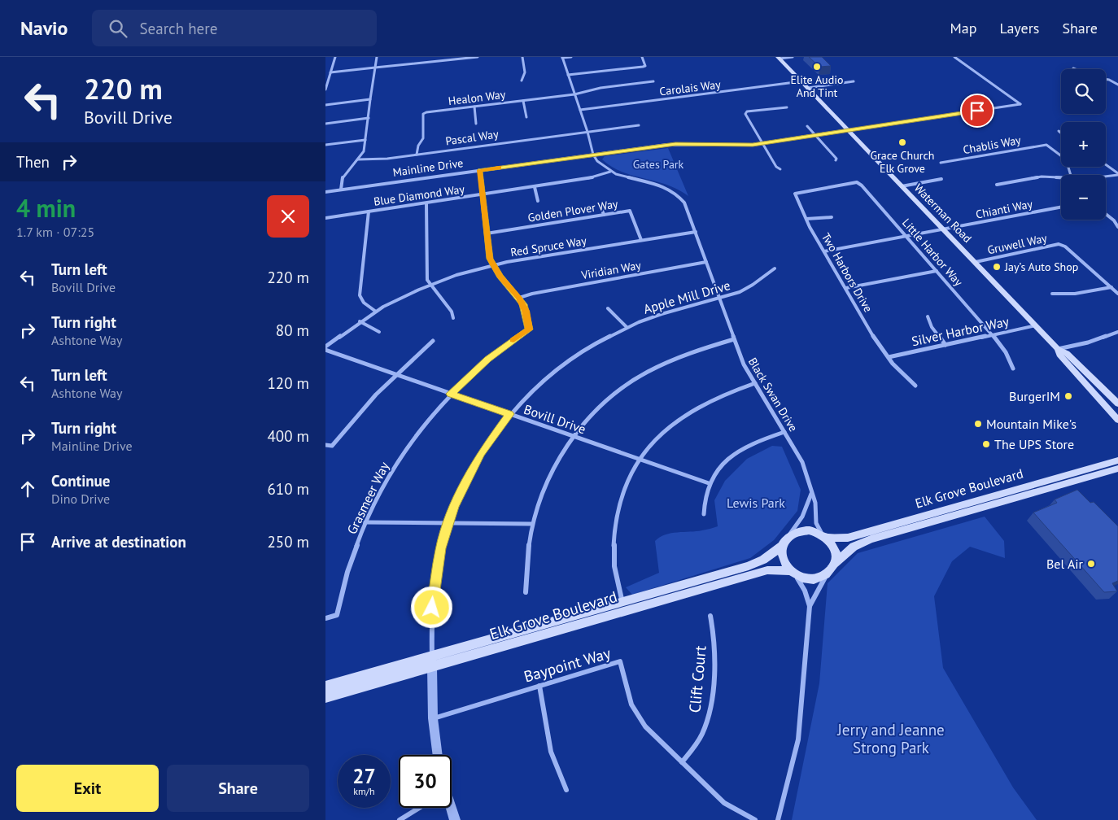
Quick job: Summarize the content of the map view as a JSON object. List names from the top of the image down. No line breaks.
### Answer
{"streets":{"main road":["Waterman Road","Elk Grove Boulevard"],"street":["Carolais Way","Healon Way","Pascal Way","Chablis Way","Mainline Drive","Blue Diamond Way","Chianti Way","Golden Plover Way","Gruwell Way","Red Spruce Way","Little Harbor Way","Viridian Way","Two Harbors Drive","Apple Mill Drive","Silver Harbor Way","Black Swan Drive","Bovill Drive","Grasmeer Way","Baypoint Way","Clift Court"]},"crossings":[["Carolais Way","Waterman Road"],["Healon Way","Pascal Way"],["Mainline Drive","Waterman Road"],["Mainline Drive","Black Swan Drive"],["Blue Diamond Way","Black Swan Drive"],["Chianti Way","Waterman Road"],["Chianti Way","Little Harbor Way"],["Chianti Way","Two Harbors Drive"],["Golden Plover Way","Red Spruce Way"],["Waterman Road","Gruwell Way"],["Waterman Road","Silver Harbor Way"],["Red Spruce Way","Black Swan Drive"],["Little Harbor Way","Two Harbors Drive"],["Little Harbor Way","Silver Harbor Way"],["Viridian Way","Black Swan Drive"],["Viridian Way","Grasmeer Way"],["Two Harbors Drive","Silver Harbor Way"],["Apple Mill Drive","Black Swan Drive"],["Apple Mill Drive","Bovill Drive"],["Apple Mill Drive","Elk Grove Boulevard"],["Black Swan Drive","Elk Grove Boulevard"],["Bovill Drive","Grasmeer Way"],["Baypoint Way","Clift Court"]],"parks":["Gates Park","Lewis Park","Jerry and Jeanne Strong Park"],"places":["Elite Audio And Tint","Grace Church Elk Grove","Jay’s Auto Shop","BurgerIM","Mountain Mike's","The UPS Store","Bel Air"],"page":{"header":"Navio","search":"Search here","nav":["Map","Layers","Share"],"turn":["220 m","Bovill Drive"],"map_buttons":["+","−"],"then":"Then","heading":["4 min","1.7 km · 07:25"],"list":[{"name":"Turn left","note":"Bovill Drive","value":"220 m"},{"name":"Turn right","note":"Ashtone Way","value":"80 m"},{"name":"Turn left","note":"Ashtone Way","value":"120 m"},{"name":"Turn right","note":"Mainline Drive","value":"400 m"},{"name":"Continue","note":"Dino Drive","value":"610 m"},{"name":"Arrive at destination","value":"250 m"}],"speed":"27 km/h","limit":"30","buttons":["Exit","Share"]}}
